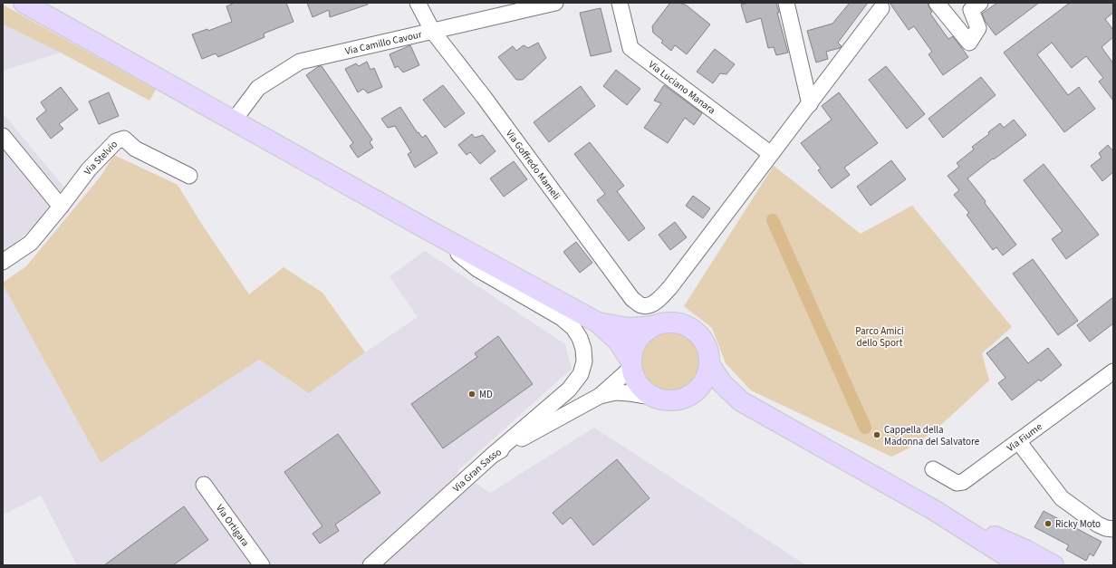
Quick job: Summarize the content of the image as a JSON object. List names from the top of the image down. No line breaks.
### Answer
{"streets":{"street":["Via Camillo Cavour","Via Luciano Manara","Via Stelvio","Via Goffredo Mameli","Via Fiume","Via Gran Sasso","Via Ortigara"]},"crossings":[["Via Camillo Cavour","Via Goffredo Mameli"],["Via Luciano Manara","Via Goffredo Mameli"]],"parks":["Parco Amici dello Sport"],"places":["MD","Cappella della Madonna del Salvatore","Ricky Moto"]}
